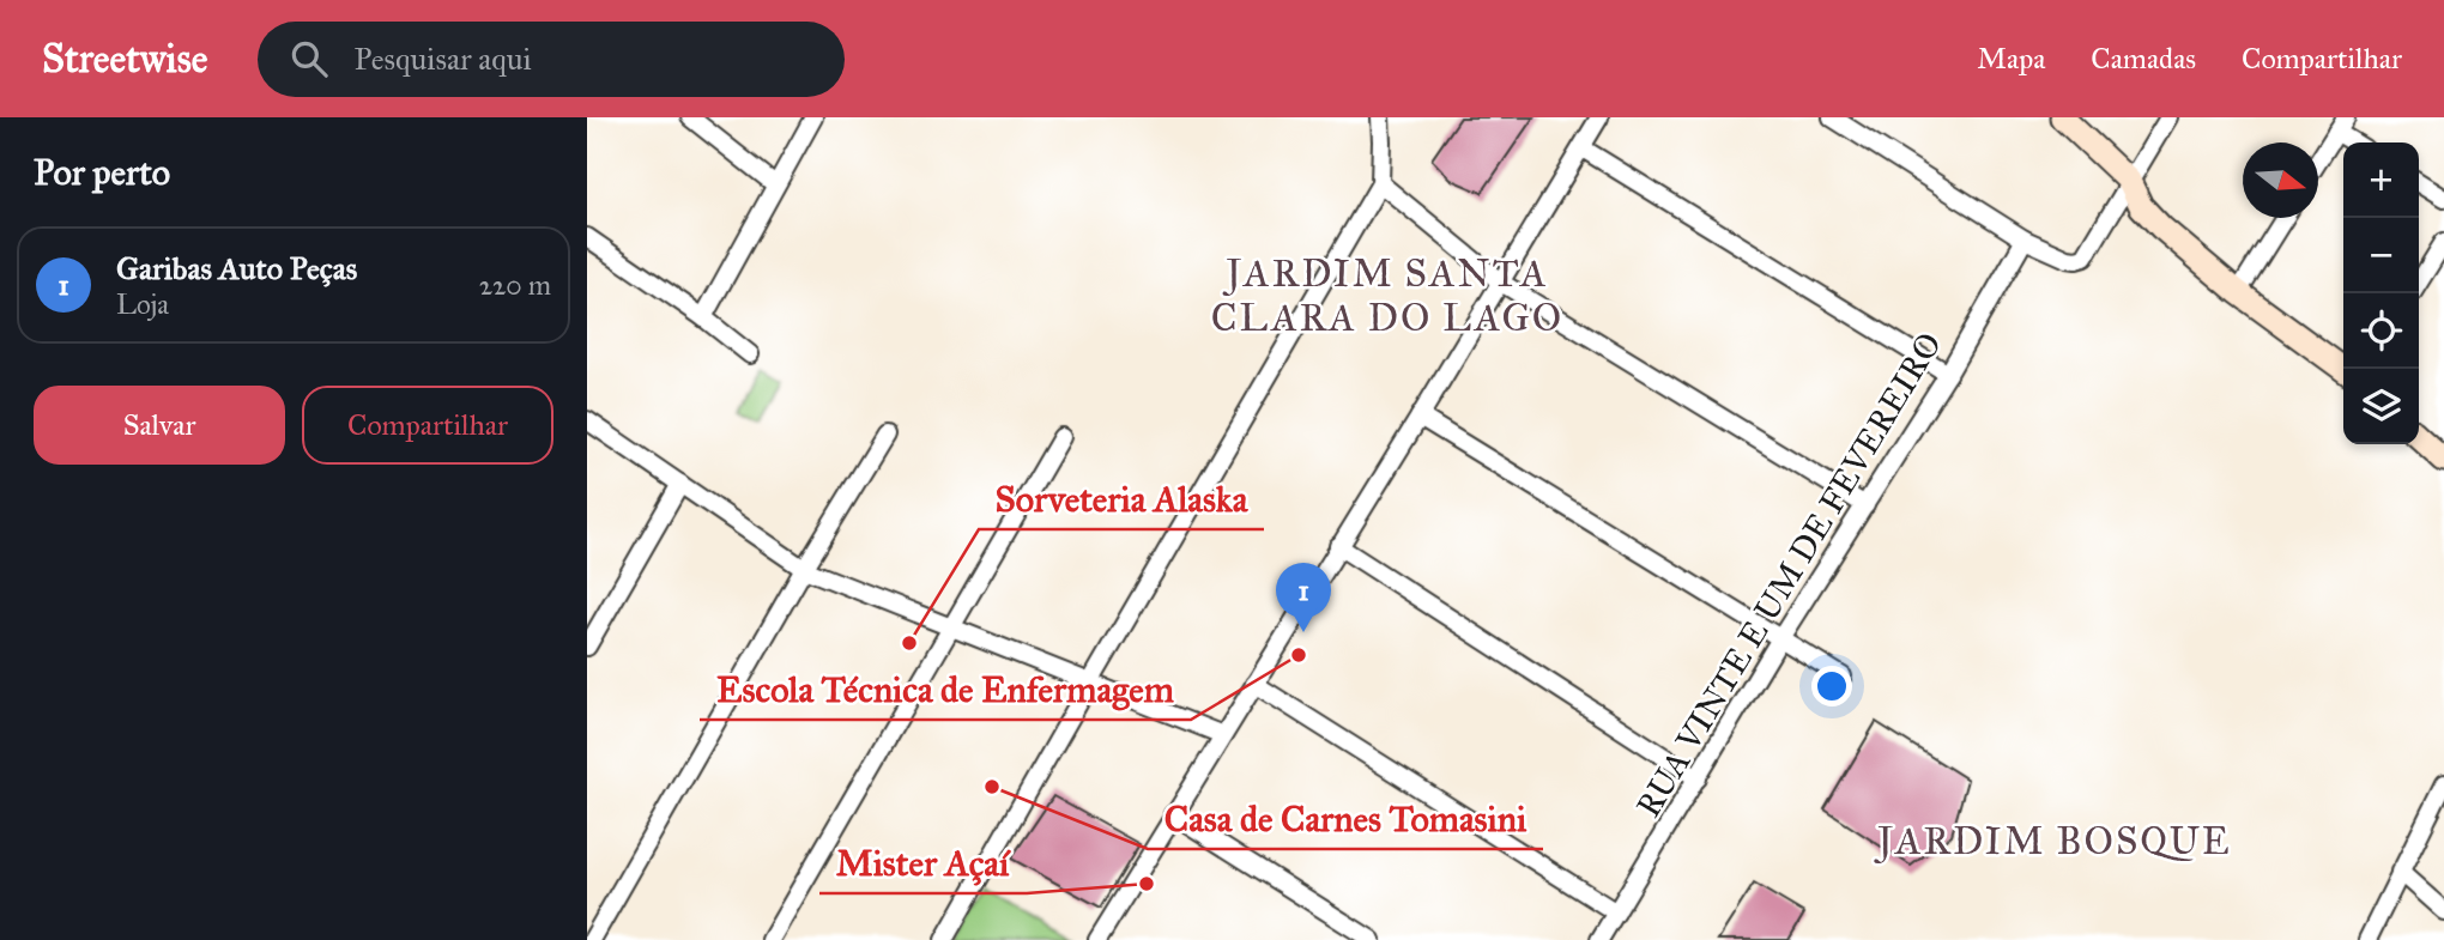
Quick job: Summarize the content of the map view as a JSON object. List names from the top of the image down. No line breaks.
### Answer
{"streets":{"street":["RUA VINTE E UM DE FEVEREIRO"]},"districts":["JARDIM SANTA CLARA DO LAGO","JARDIM BOSQUE"],"places":["Sorveteria Alaska","Escola Técnica de Enfermagem","Casa de Carnes Tomasini","Mister Açaí"],"north":"right","page":{"header":"Streetwise","search":"Pesquisar aqui","nav":["Mapa","Camadas","Compartilhar"],"heading":"Por perto","map_buttons":["+","−"],"list":[{"mark":"1","name":"Garibas Auto Peças","note":"Loja","value":"220 m"}],"buttons":["Salvar","Compartilhar"],"pins":"1"}}
